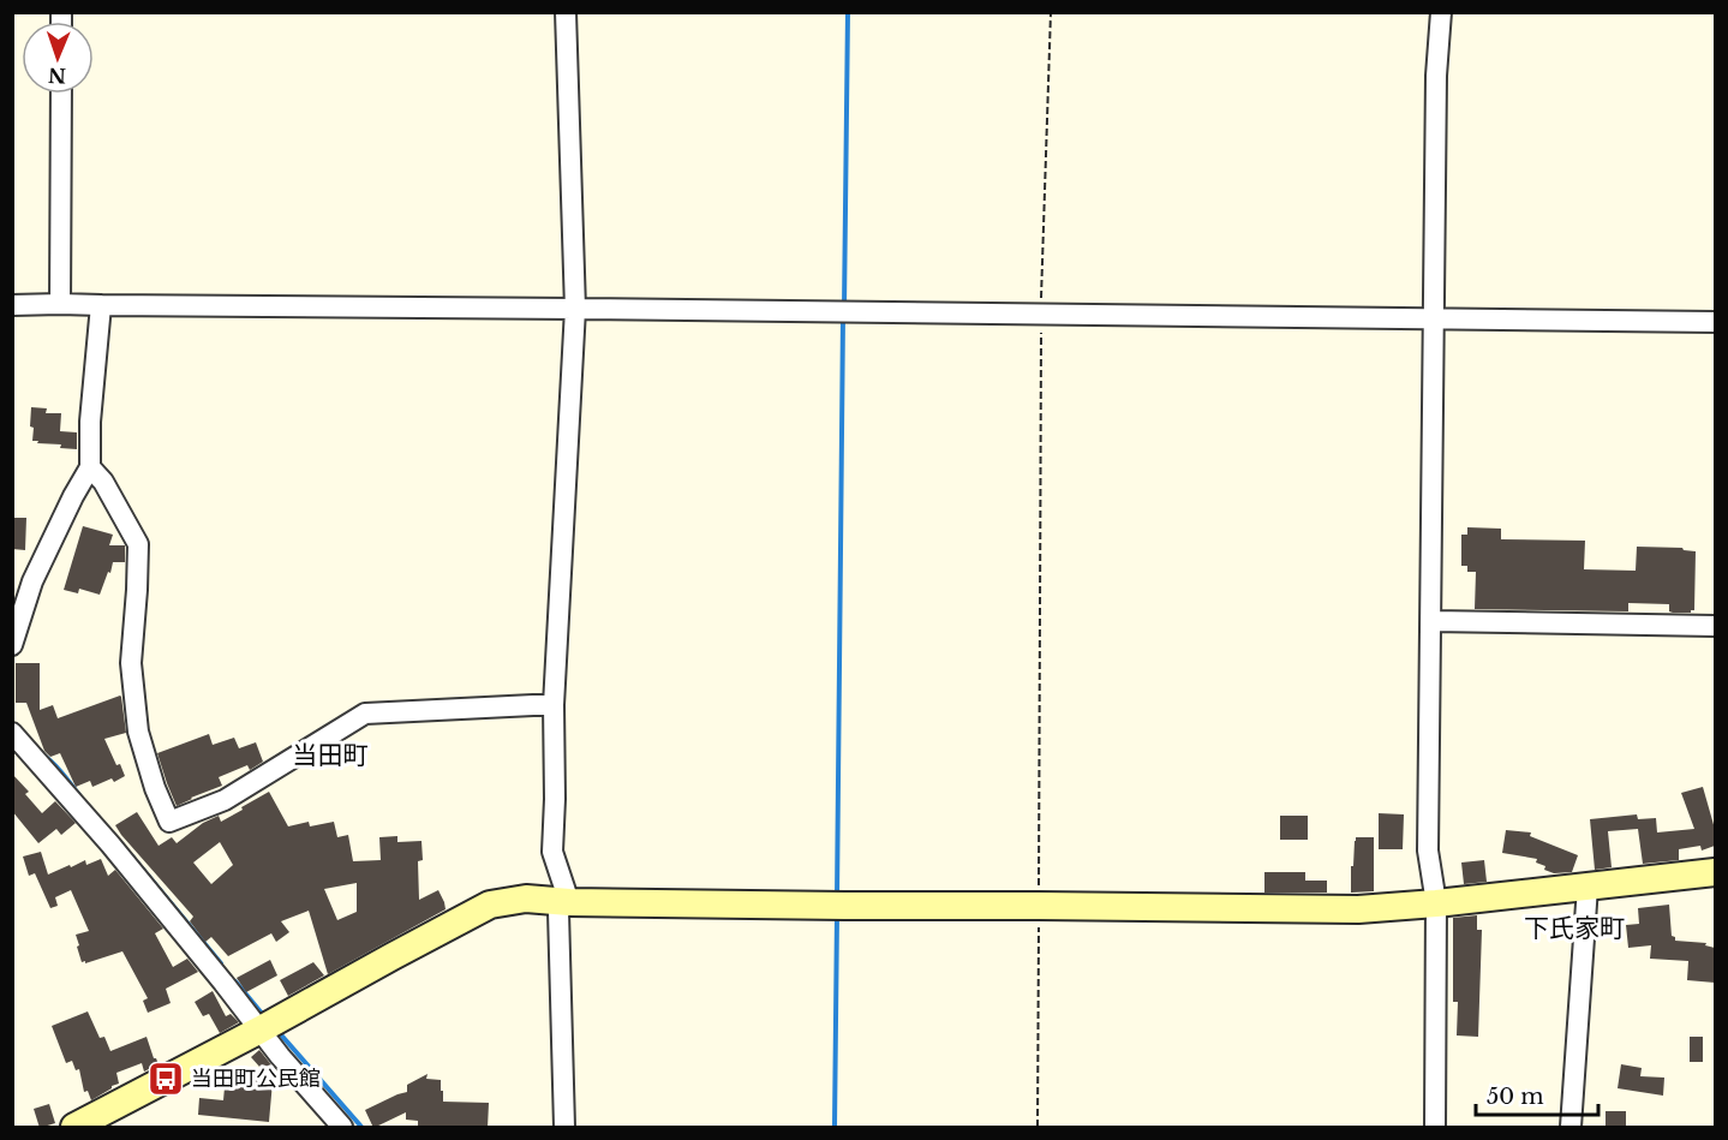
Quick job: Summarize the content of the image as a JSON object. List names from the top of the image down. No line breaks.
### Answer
{"districts":["当田町","下氏家町"],"places":{"bus stop":["当田町公民館"]},"scale_bar":"50 m","north":"bottom"}
